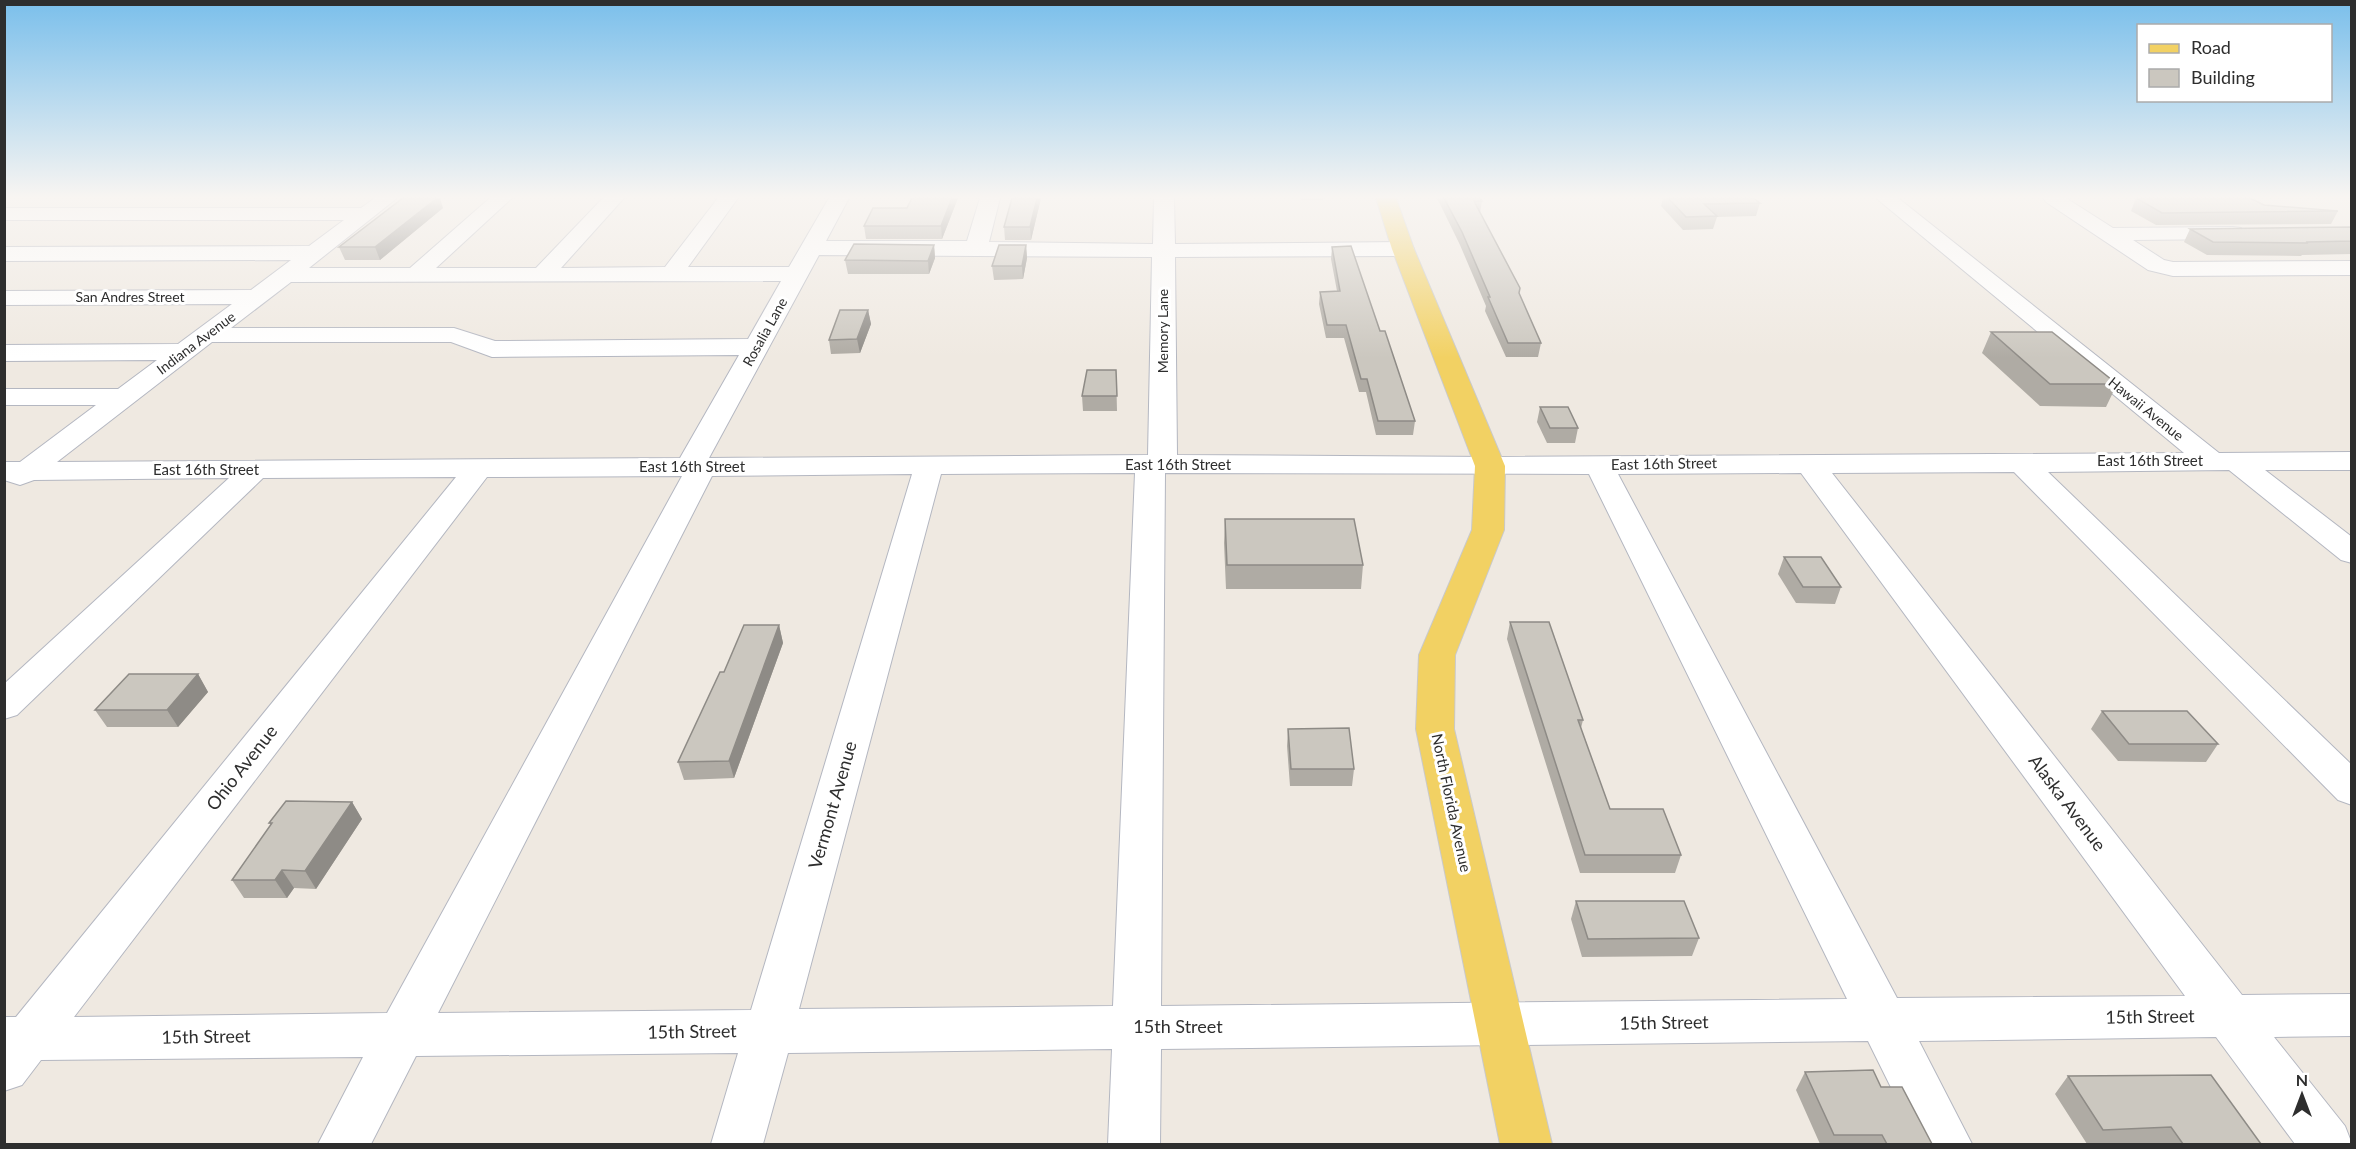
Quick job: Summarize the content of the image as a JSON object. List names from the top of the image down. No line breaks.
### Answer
{"streets":{"main road":["North Florida Avenue"],"street":["San Andres Street","Memory Lane","Rosalia Lane","Indiana Avenue","Hawaii Avenue","East 16th Street","Ohio Avenue","Alaska Avenue","Vermont Avenue","15th Street"]},"crossings":[["San Andres Street","Indiana Avenue"],["Memory Lane","East 16th Street"],["Memory Lane","15th Street"],["Rosalia Lane","East 16th Street"],["Rosalia Lane","15th Street"],["Indiana Avenue","East 16th Street"],["Hawaii Avenue","East 16th Street"],["East 16th Street","Ohio Avenue"],["East 16th Street","North Florida Avenue"],["East 16th Street","Alaska Avenue"],["East 16th Street","Vermont Avenue"],["Ohio Avenue","15th Street"],["North Florida Avenue","15th Street"],["Alaska Avenue","15th Street"],["Vermont Avenue","15th Street"]],"legend":["Road","Building"],"north":"top"}
